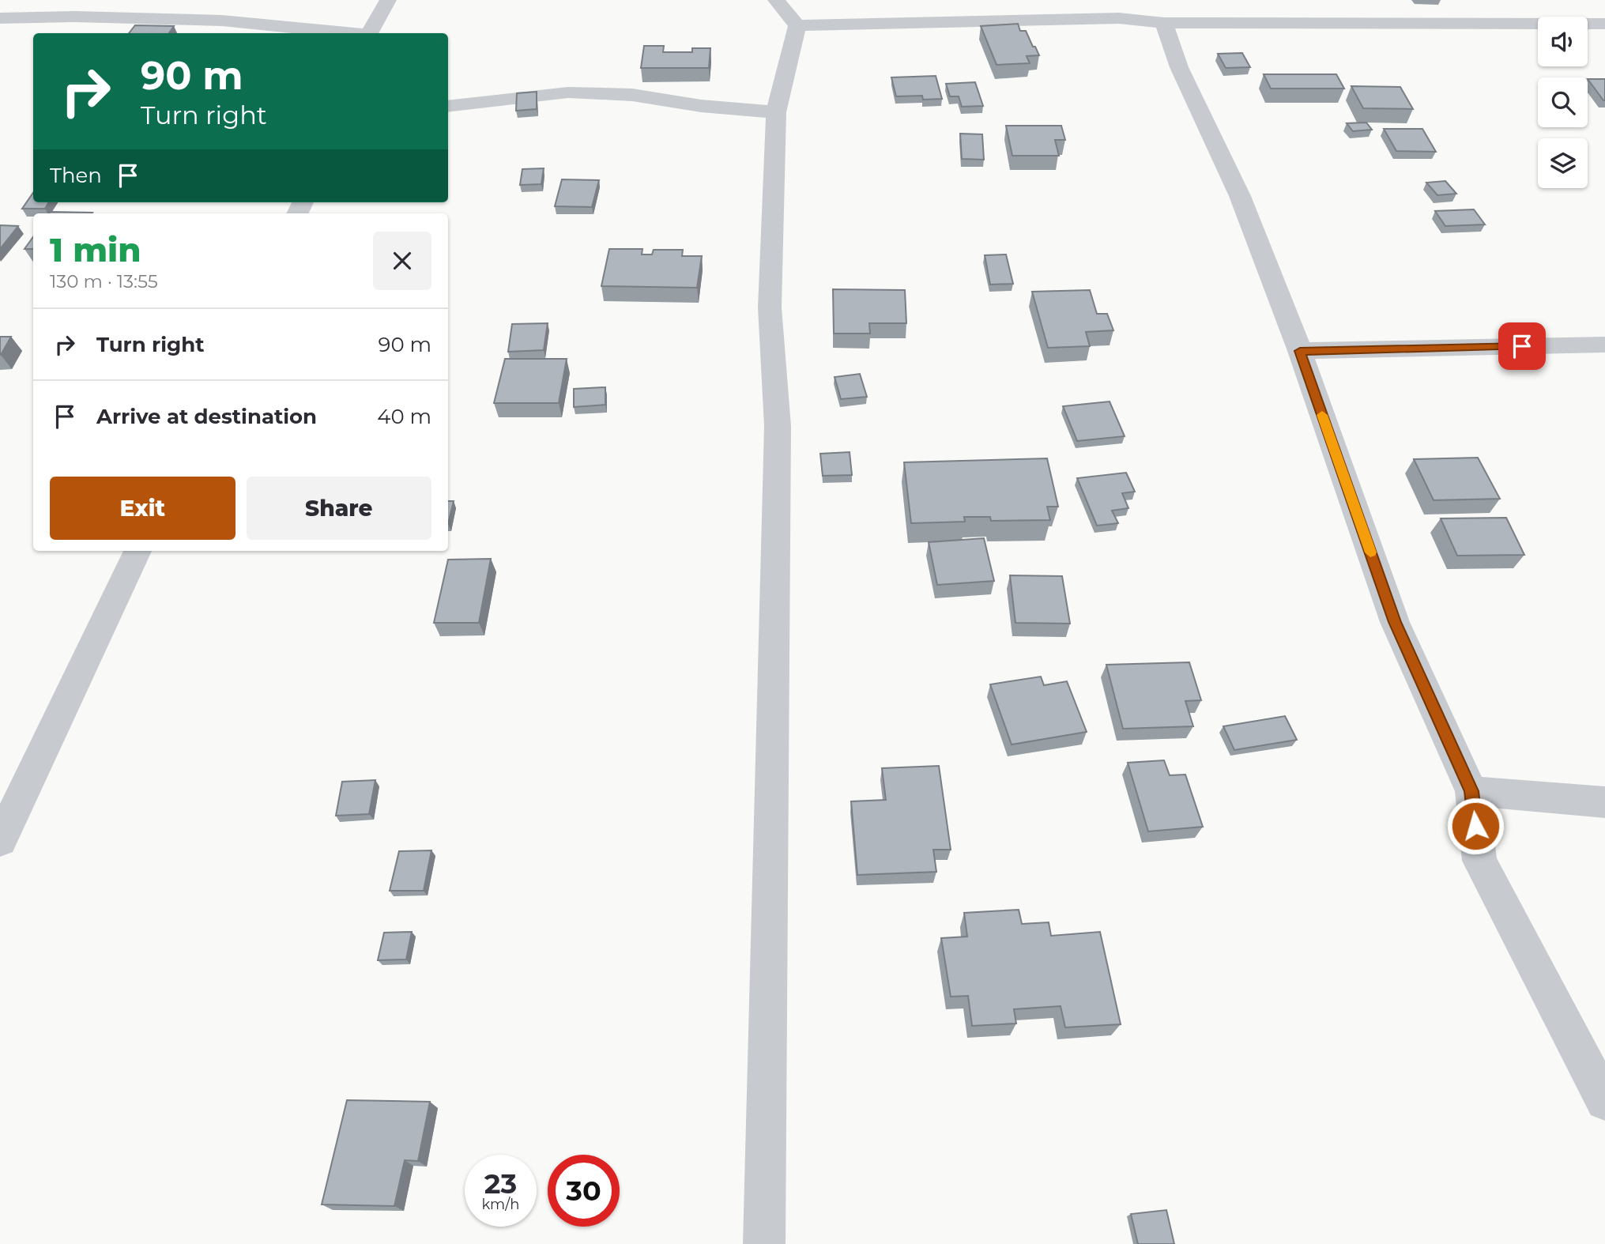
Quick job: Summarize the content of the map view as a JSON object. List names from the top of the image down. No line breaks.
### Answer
{"page":{"turn":["90 m","Turn right"],"then":"Then","heading":["1 min","130 m · 13:55"],"list":[{"name":"Turn right","value":"90 m"},{"name":"Arrive at destination","value":"40 m"}],"buttons":["Exit","Share"],"speed":"23 km/h","limit":"30"}}
